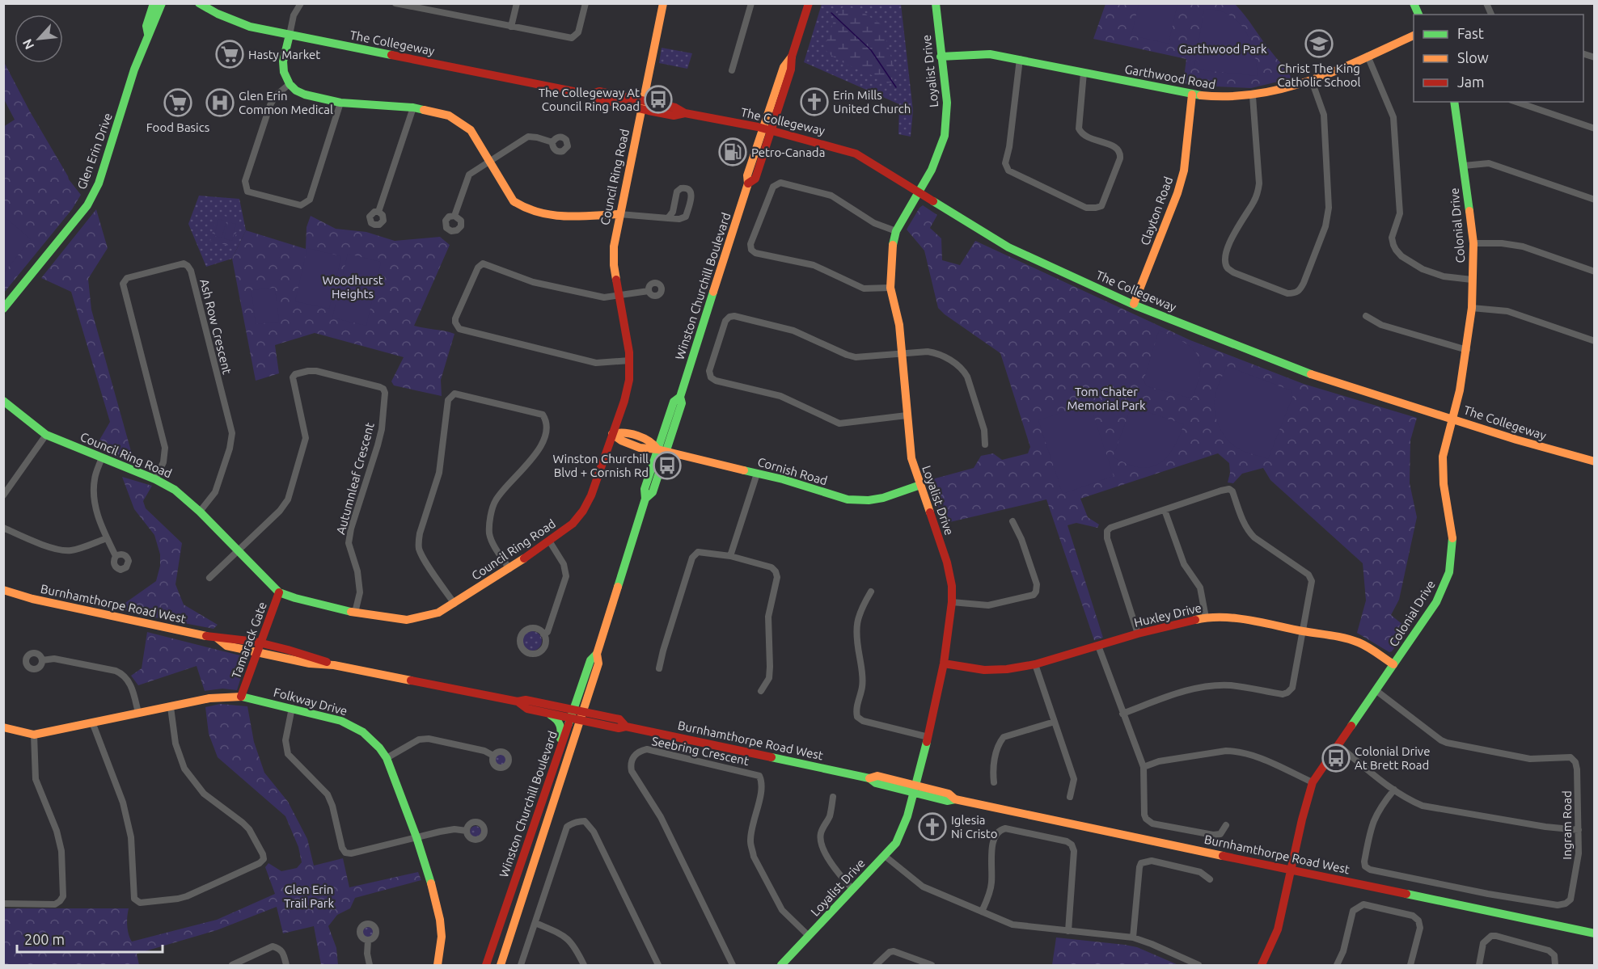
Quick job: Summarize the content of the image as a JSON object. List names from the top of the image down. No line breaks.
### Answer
{"streets":{"street":["The Collegeway","Loyalist Drive","Garthwood Road","Glen Erin Drive","Council Ring Road","Clayton Road","Colonial Drive","Winston Churchill Boulevard","Ash Row Crescent","Cornish Road","Autumnleaf Crescent","Burnhamthorpe Road West","Huxley Drive","Tamarack Gate","Folkway Drive","Seebring Crescent","Ingram Road"]},"crossings":[["The Collegeway","Loyalist Drive"],["The Collegeway","Council Ring Road"],["The Collegeway","Clayton Road"],["The Collegeway","Colonial Drive"],["The Collegeway","Winston Churchill Boulevard"],["Loyalist Drive","Garthwood Road"],["Loyalist Drive","Cornish Road"],["Loyalist Drive","Burnhamthorpe Road West"],["Loyalist Drive","Huxley Drive"],["Loyalist Drive","Seebring Crescent"],["Garthwood Road","Clayton Road"],["Council Ring Road","Ash Row Crescent"],["Council Ring Road","Cornish Road"],["Council Ring Road","Autumnleaf Crescent"],["Council Ring Road","Tamarack Gate"],["Colonial Drive","Burnhamthorpe Road West"],["Colonial Drive","Huxley Drive"],["Colonial Drive","Ingram Road"],["Winston Churchill Boulevard","Cornish Road"],["Winston Churchill Boulevard","Burnhamthorpe Road West"],["Burnhamthorpe Road West","Tamarack Gate"],["Tamarack Gate","Folkway Drive"]],"parks":["Garthwood Park","Woodhurst Heights","Tom Chater Memorial Park","Glen Erin Trail Park"],"places":{"school or university":["Christ The King Catholic School"],"supermarket":["Hasty Market","Food Basics"],"bus stop":["The Collegeway At Council Ring Road","Winston Churchill Blvd + Cornish Rd","Colonial Drive At Brett Road"],"church":["Erin Mills United Church","Iglesia Ni Cristo"],"hospital":["Glen Erin Common Medical"],"fuel station":["Petro-Canada"]},"legend":["Fast","Slow","Jam"],"scale_bar":"200 m","north":"bottom left"}
